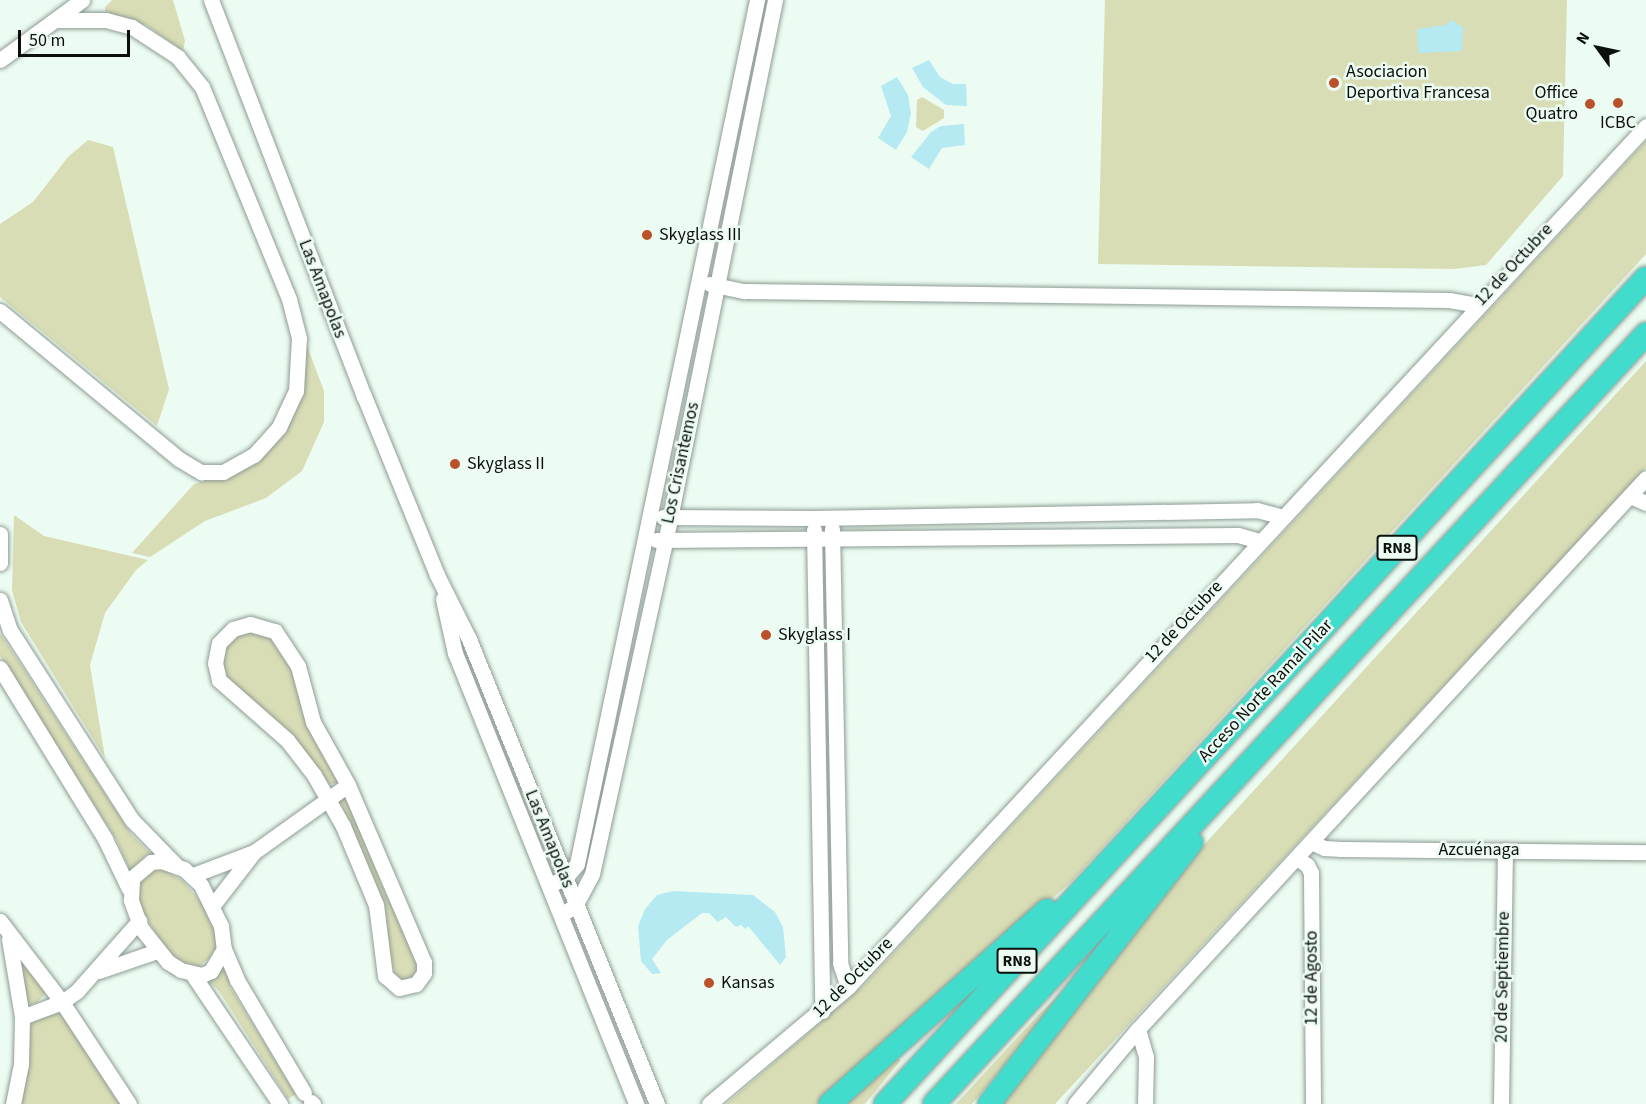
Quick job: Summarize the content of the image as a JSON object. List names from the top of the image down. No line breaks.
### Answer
{"streets":{"highway":["RN8","Acceso Norte Ramal Pilar"],"street":["12 de Octubre","Las Amapolas","Los Crisantemos","Azcuénaga","20 de Septiembre","12 de Agosto"]},"crossings":[["Las Amapolas","Los Crisantemos"],["Azcuénaga","20 de Septiembre"]],"places":["Asociacion Deportiva Francesa","ICBC","Office Quatro","Skyglass III","Skyglass II","Skyglass I","Kansas"],"scale_bar":"50 m","north":"top left"}
